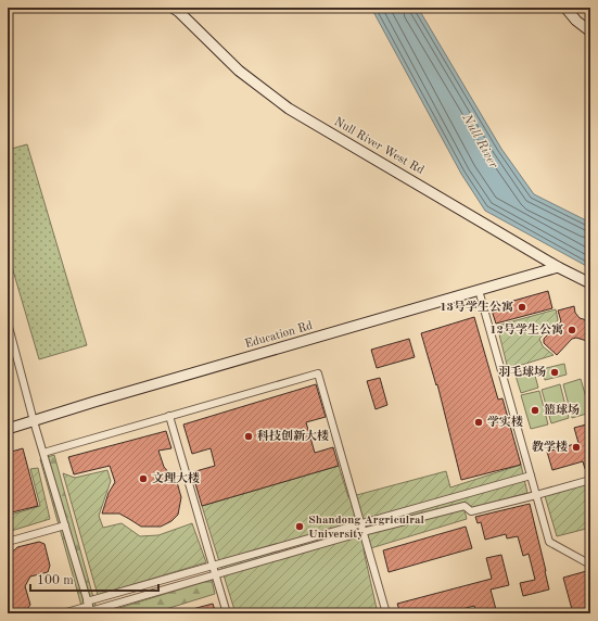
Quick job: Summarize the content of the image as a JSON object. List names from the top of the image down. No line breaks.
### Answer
{"streets":{"street":["Null River West Rd","Education Rd"]},"crossings":[["Null River West Rd","Education Rd"]],"water":["Null River"],"places":["13号学生公寓","12号学生公寓","羽毛球场","篮球场","学实楼","科技创新大楼","教学楼","文理大楼","Shandong Argriculral University"],"scale_bar":"100 m"}
